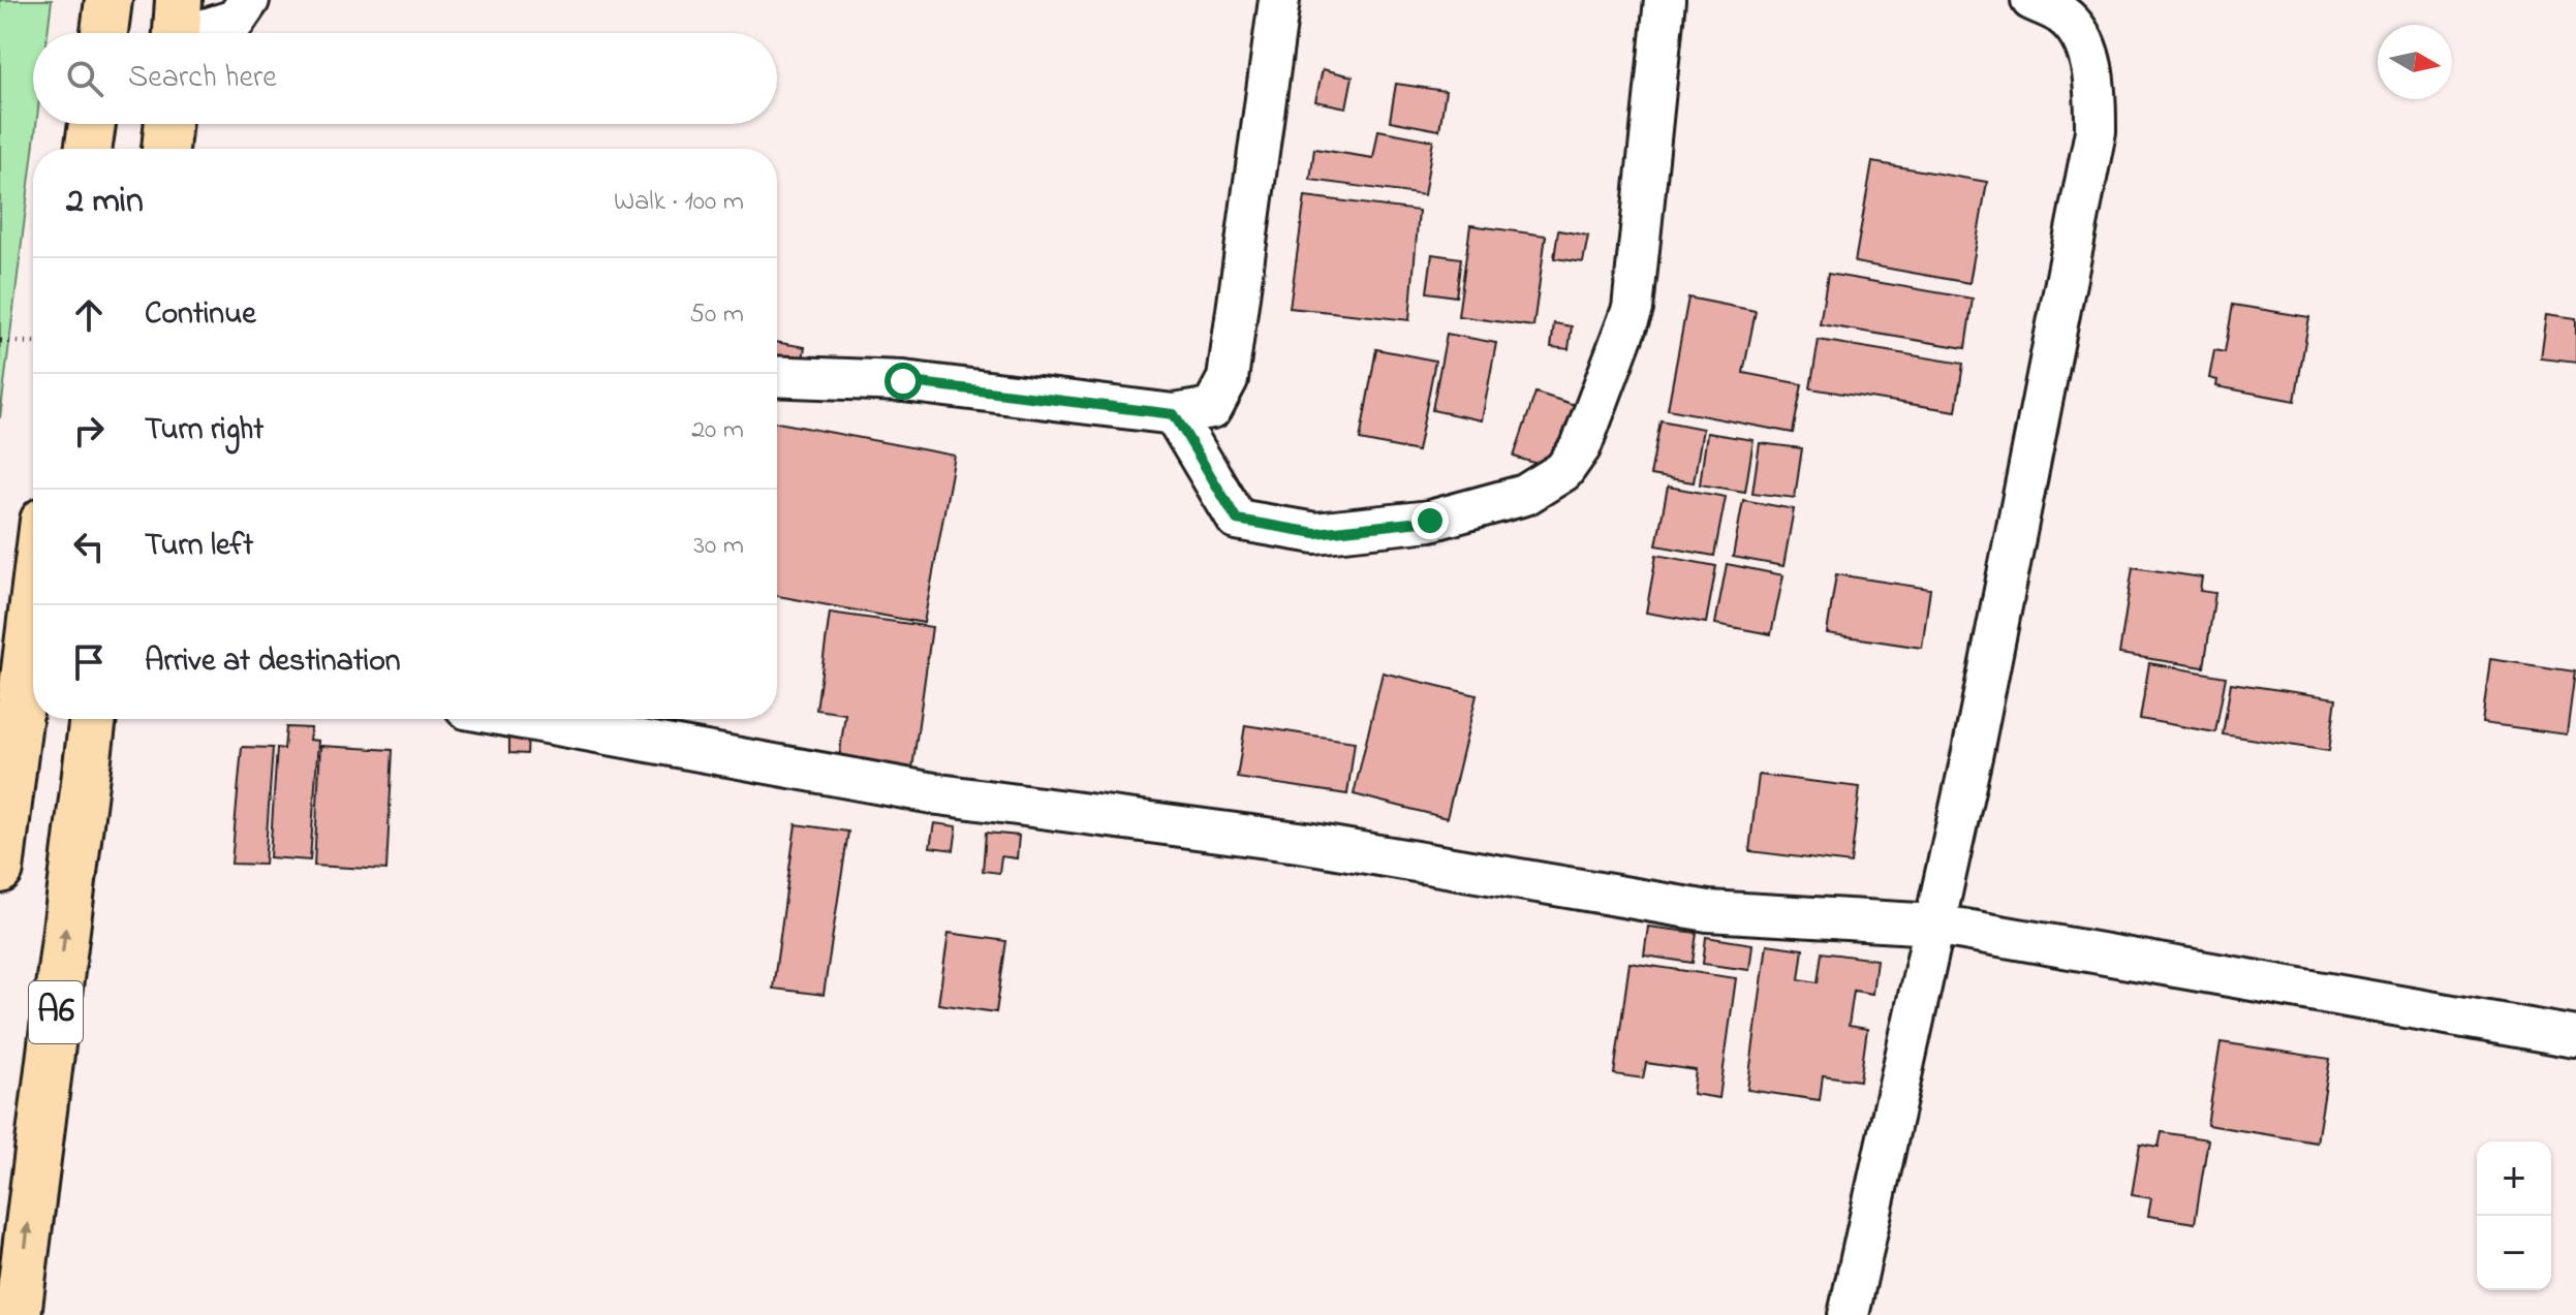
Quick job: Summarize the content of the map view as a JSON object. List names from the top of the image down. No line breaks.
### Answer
{"streets":{"highway":["A6"]},"north":"right","page":{"search":"Search here","heading":["2 min","Walk · 100 m"],"list":[["Continue","50 m"],["Turn right","20 m"],["Turn left","30 m"],"Arrive at destination"],"map_buttons":["+","−"]}}
